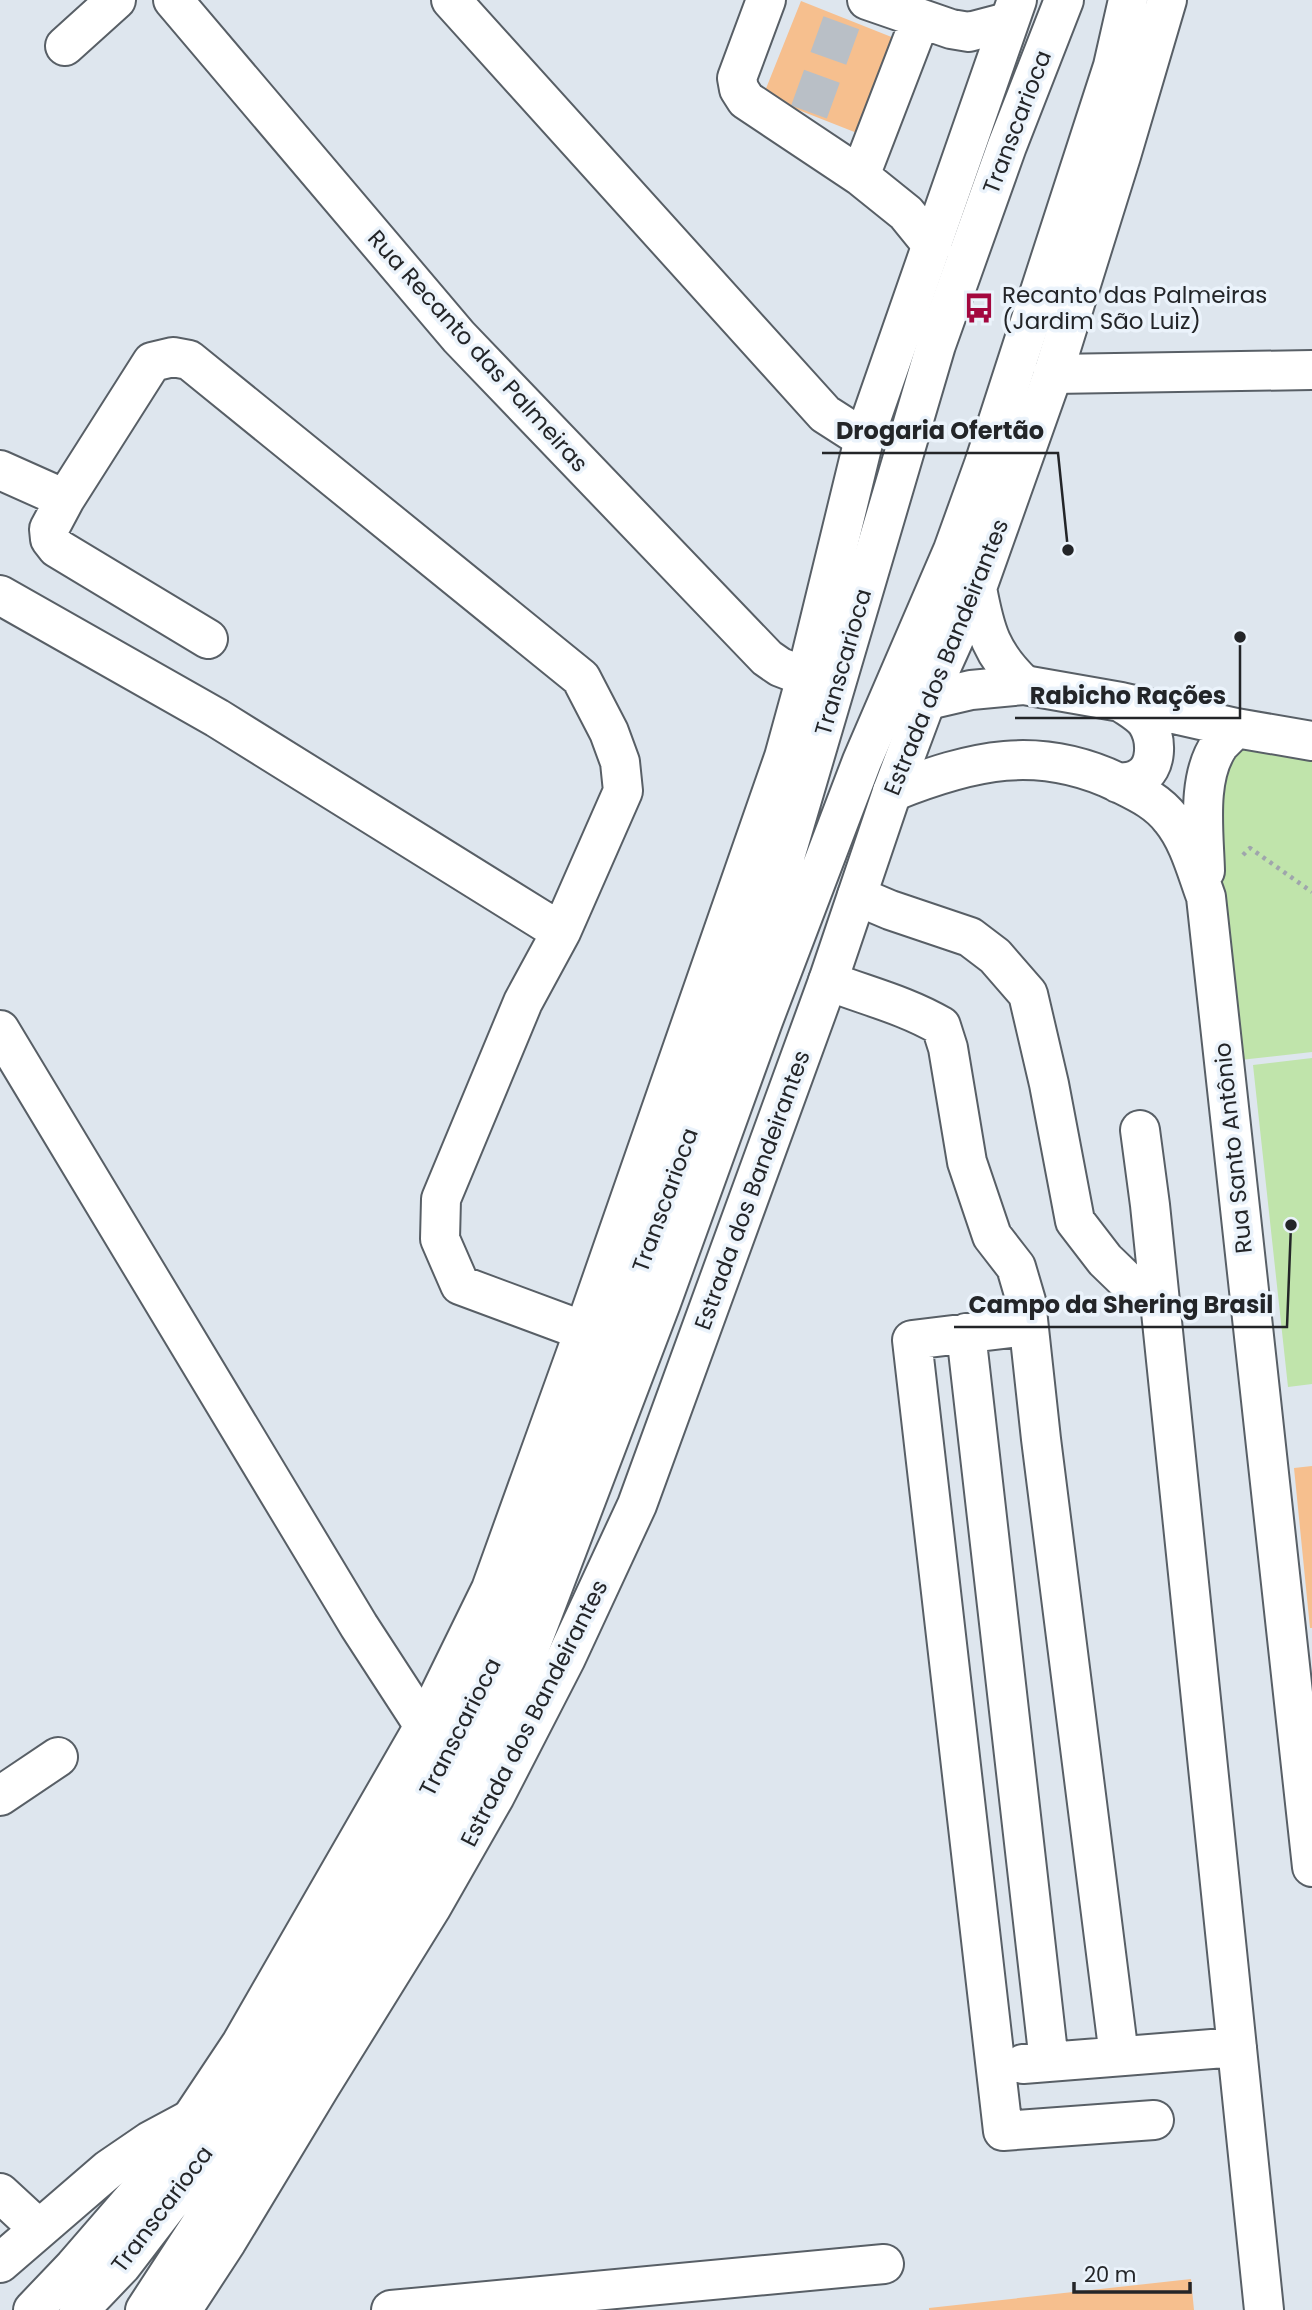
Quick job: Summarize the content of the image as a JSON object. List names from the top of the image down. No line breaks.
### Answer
{"streets":{"street":["Transcarioca","Rua Recanto das Palmeiras","Estrada dos Bandeirantes","Rua Santo Antônio"]},"crossings":[["Estrada dos Bandeirantes","Rua Santo Antônio"]],"places":{"bus stop":["Recanto das Palmeiras (Jardim São Luiz)"],"other":["Drogaria Ofertão","Rabicho Rações","Campo da Shering Brasil"]},"scale_bar":"20 m"}
